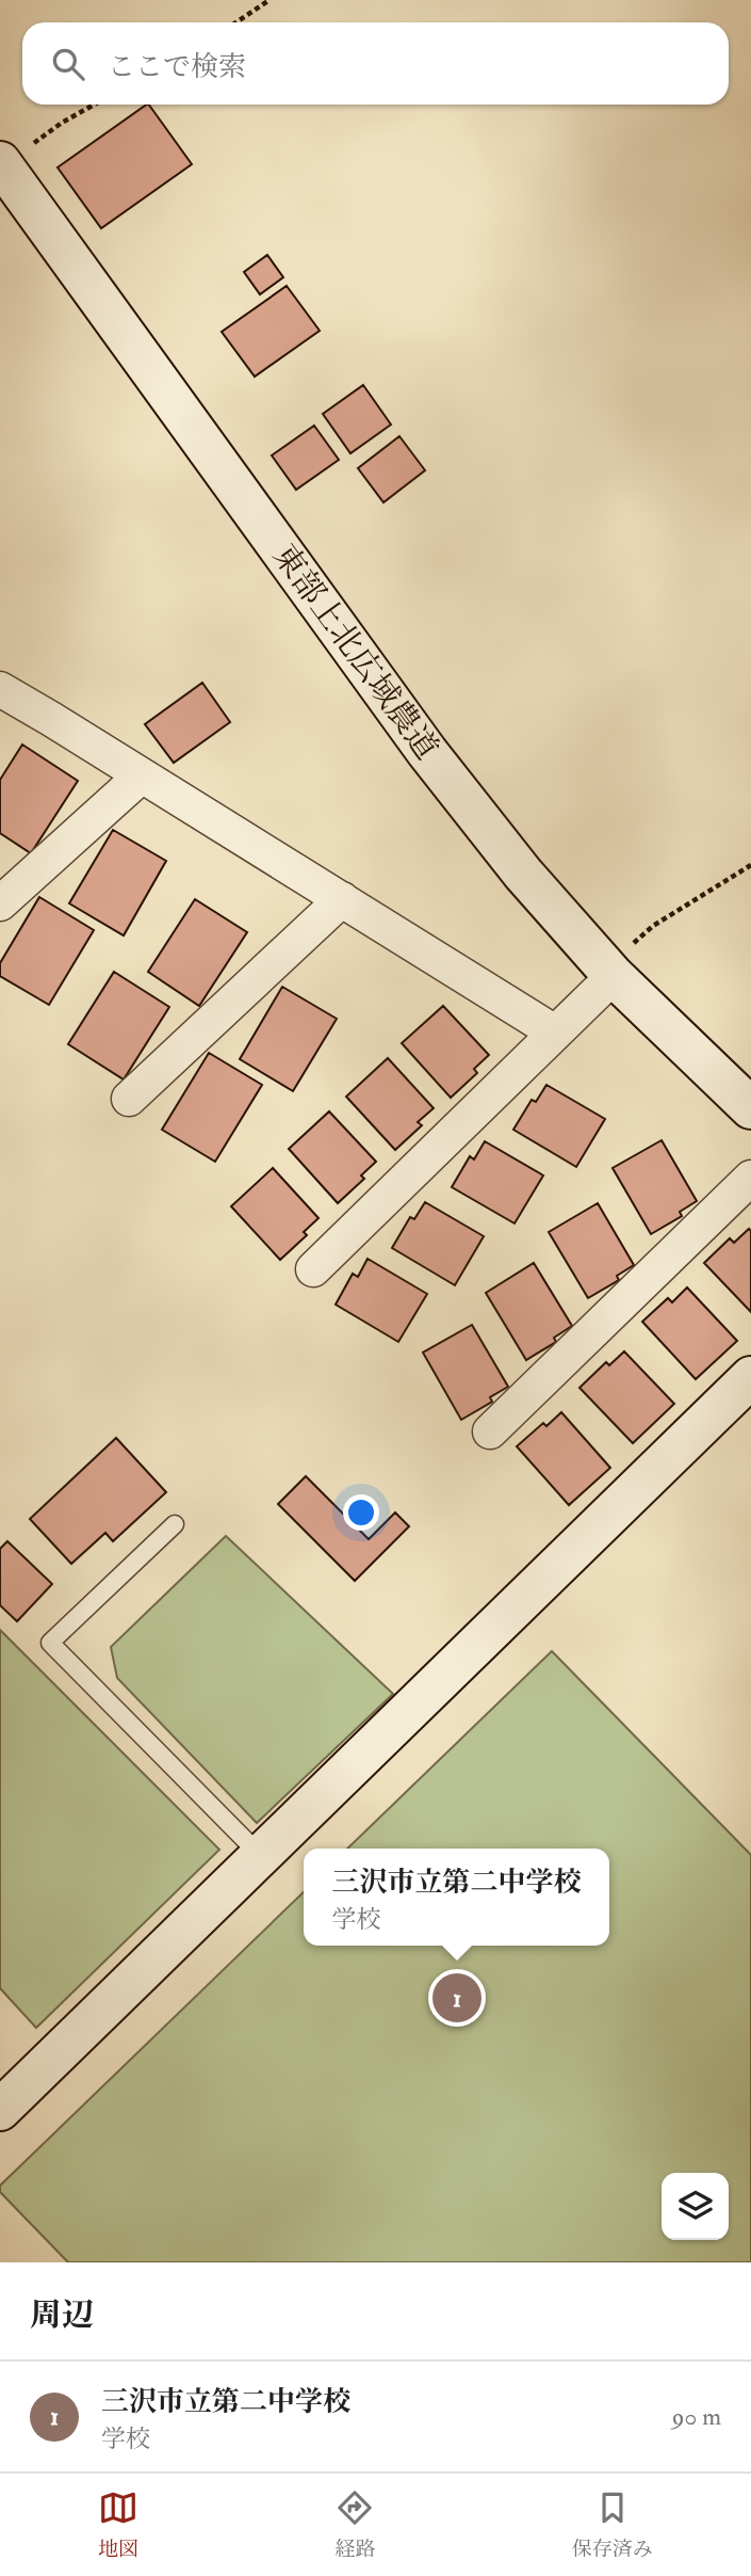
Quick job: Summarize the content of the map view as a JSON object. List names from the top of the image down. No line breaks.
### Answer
{"streets":{"street":["東部上北広域農道"]},"page":{"search":"ここで検索","popup":["三沢市立第二中学校","学校"],"pins":"1","heading":"周辺","list":[{"mark":"1","name":"三沢市立第二中学校","note":"学校","value":"90 m"}],"nav":["地図","経路","保存済み"]}}
